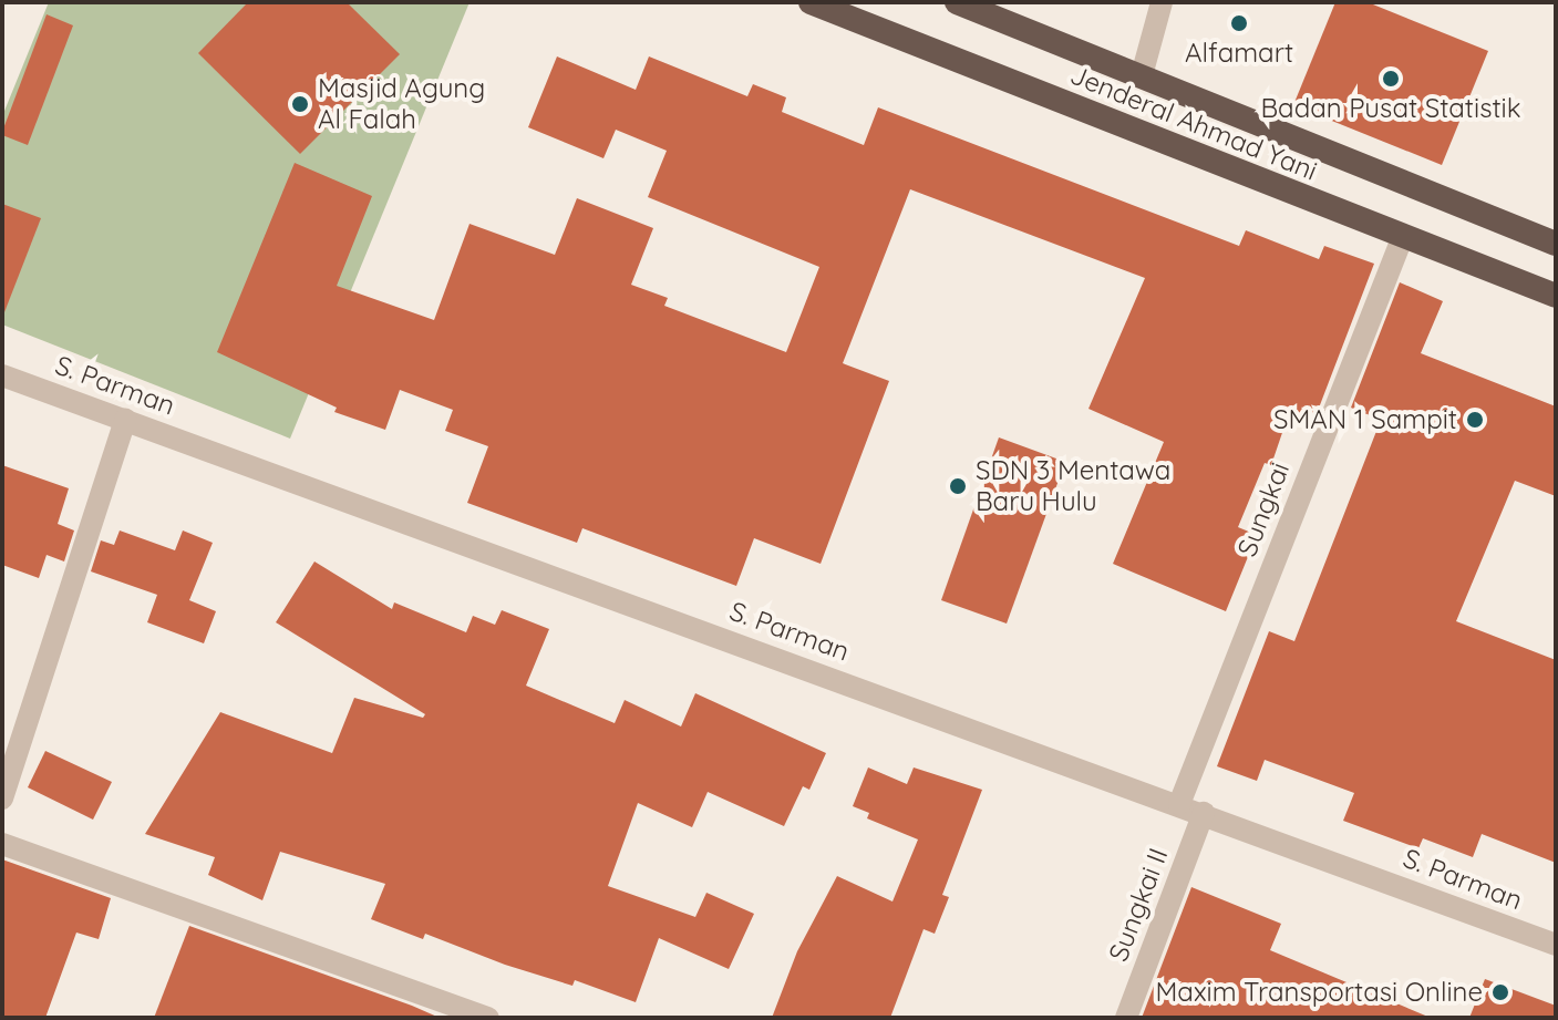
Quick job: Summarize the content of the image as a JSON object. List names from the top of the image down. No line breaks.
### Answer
{"streets":{"highway":["Jenderal Ahmad Yani"],"street":["S. Parman","Sungkai","Sungkai II"]},"crossings":[["Jenderal Ahmad Yani","Sungkai"],["S. Parman","Sungkai"],["S. Parman","Sungkai II"]],"places":["Alfamart","Badan Pusat Statistik","Masjid Agung Al Falah","SMAN 1 Sampit","SDN 3 Mentawa Baru Hulu","Maxim Transportasi Online"]}
